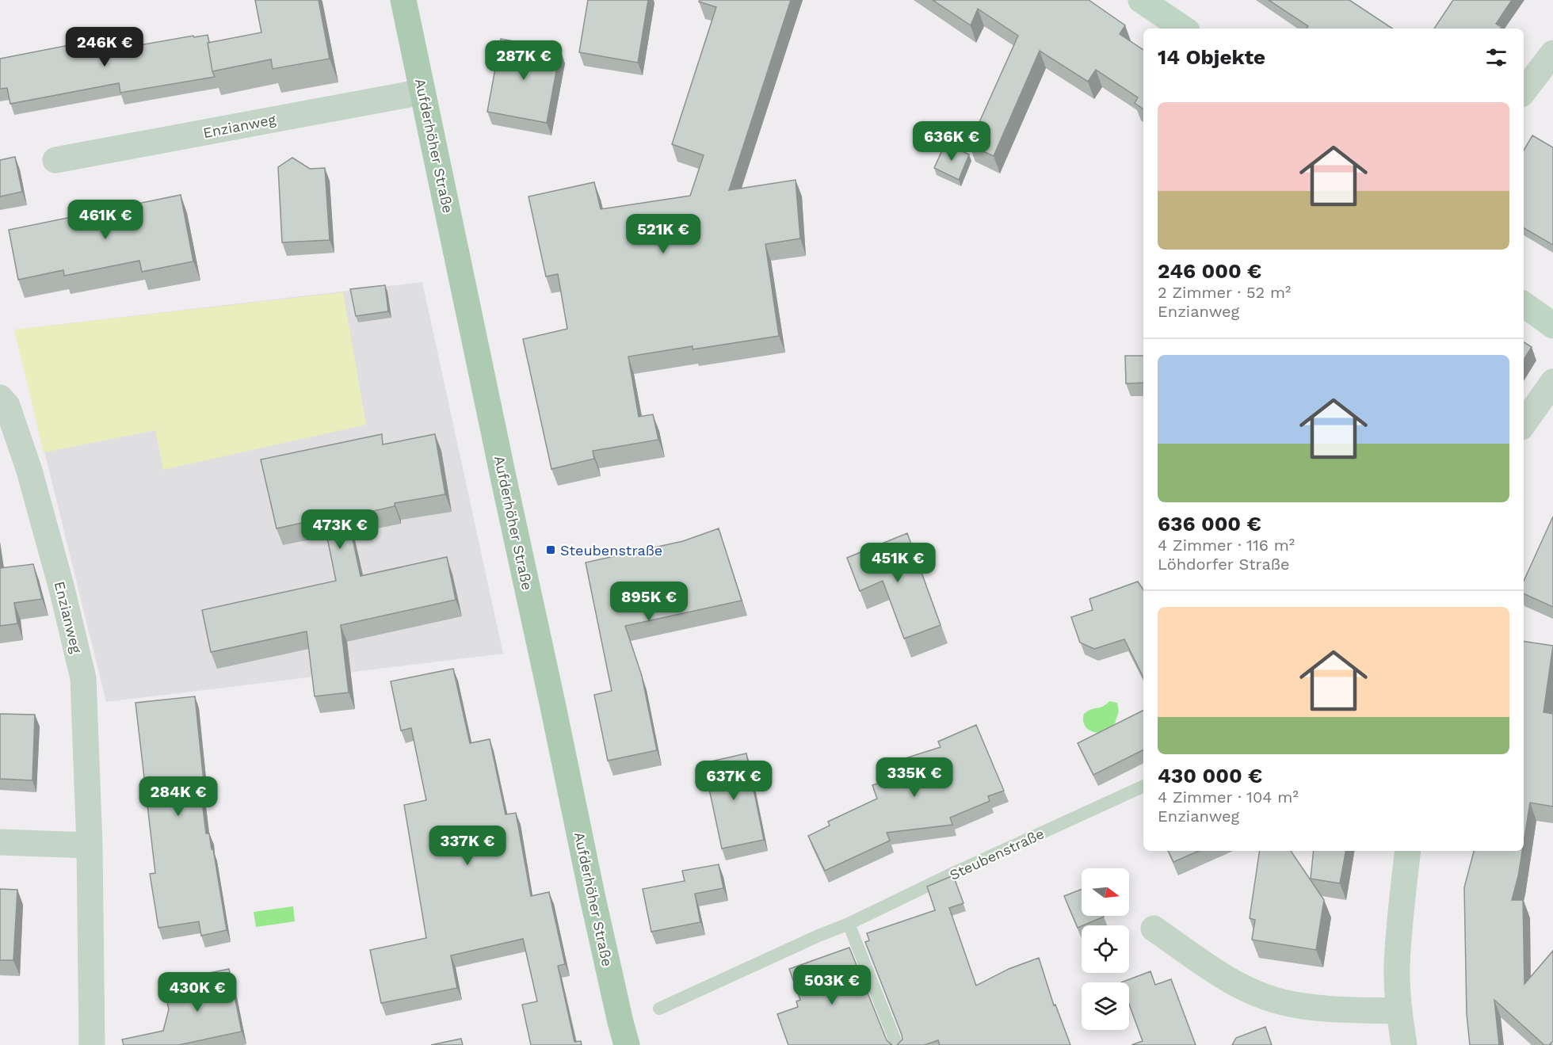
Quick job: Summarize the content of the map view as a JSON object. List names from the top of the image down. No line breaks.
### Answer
{"streets":{"main road":["Aufderhöher Straße"],"street":["Enzianweg"],"lane":["Steubenstraße"]},"crossings":[["Enzianweg","Aufderhöher Straße"]],"places":{"transit":["Steubenstraße"]},"north":"right","page":{"price":["246K €","287K €","636K €","461K €","521K €","473K €","451K €","895K €","335K €","637K €","284K €","337K €","503K €","430K €"],"heading":"14 Objekte","list":[{"name":"246 000 €","note":"2 Zimmer · 52 m² · Enzianweg"},{"name":"636 000 €","note":"4 Zimmer · 116 m² · Löhdorfer Straße"},{"name":"430 000 €","note":"4 Zimmer · 104 m² · Enzianweg"}]}}
